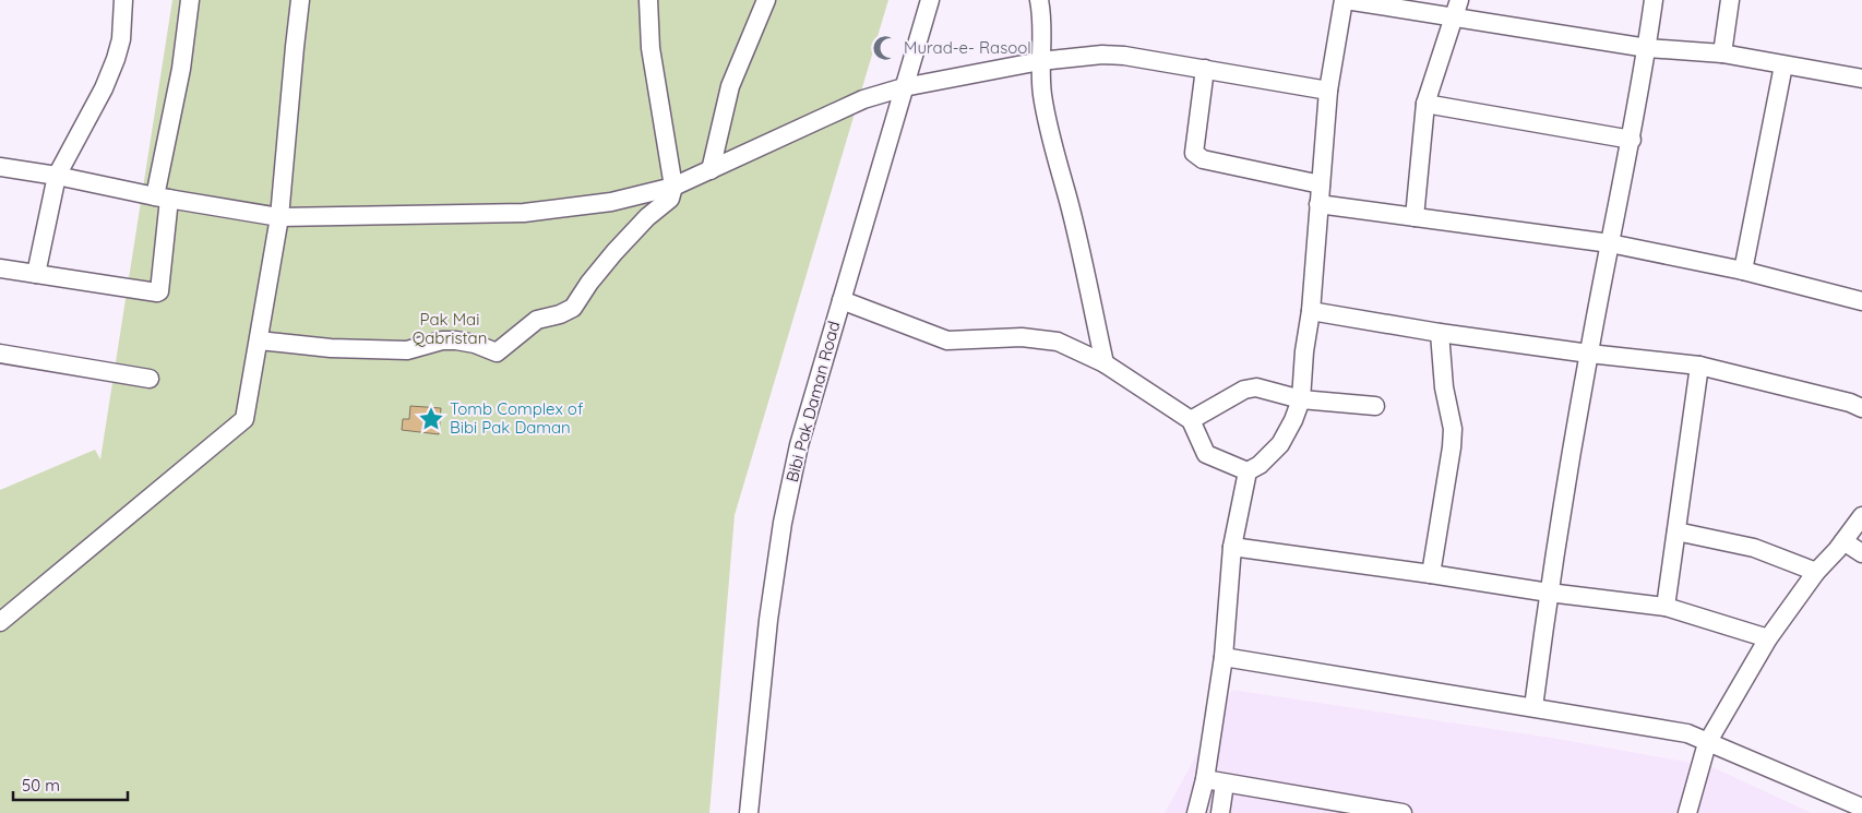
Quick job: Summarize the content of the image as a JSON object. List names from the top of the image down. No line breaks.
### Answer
{"streets":{"street":["Bibi Pak Daman Road"]},"parks":["Pak Mai Qabristan"],"places":{"mosque":["Murad-e- Rasool"],"place":["Tomb Complex of Bibi Pak Daman"]},"scale_bar":"50 m"}
